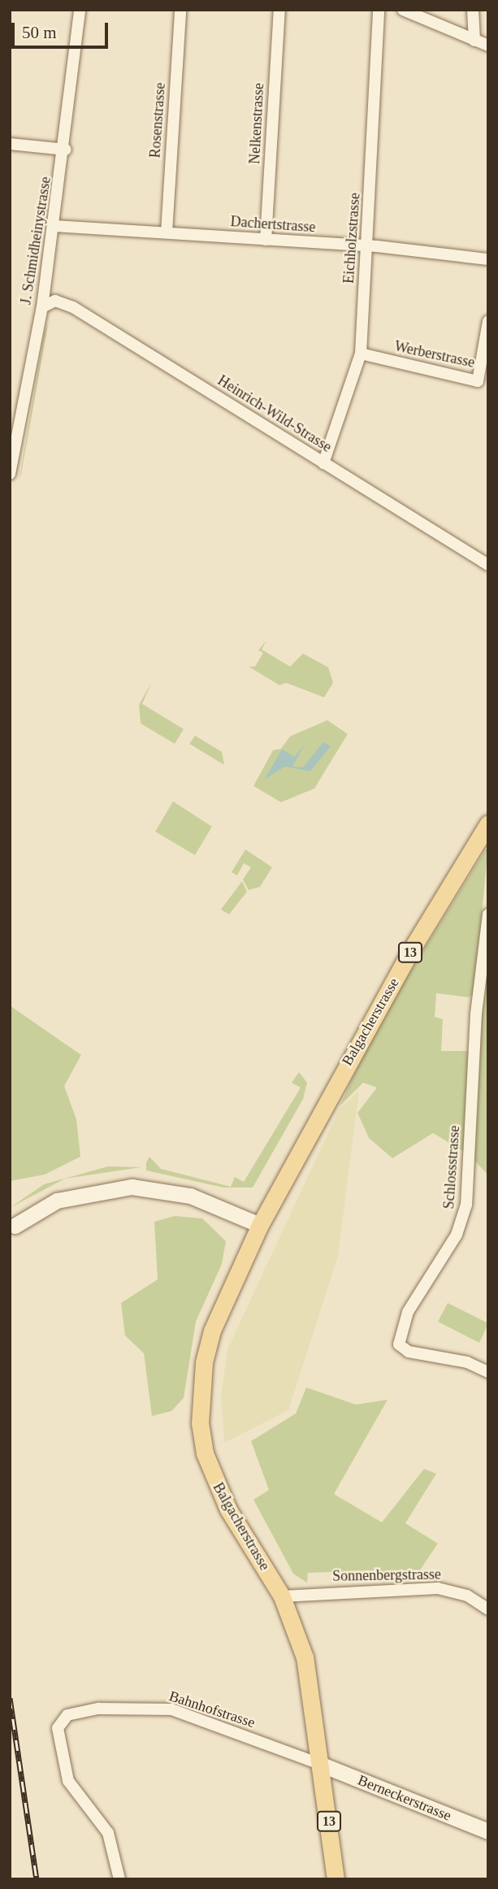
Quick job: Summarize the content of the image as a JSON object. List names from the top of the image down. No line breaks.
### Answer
{"streets":{"main road":["13","Balgacherstrasse","Berneckerstrasse"],"street":["Rosenstrasse","Nelkenstrasse","Dachertstrasse","Eichholzstrasse","J. Schmidheinystrasse","Werberstrasse","Heinrich-Wild-Strasse","Schlossstrasse","Sonnenbergstrasse","Bahnhofstrasse"]},"crossings":[["Rosenstrasse","Dachertstrasse"],["Nelkenstrasse","Dachertstrasse"],["Dachertstrasse","Eichholzstrasse"],["Dachertstrasse","J. Schmidheinystrasse"],["Eichholzstrasse","Werberstrasse"],["Eichholzstrasse","Heinrich-Wild-Strasse"],["J. Schmidheinystrasse","Heinrich-Wild-Strasse"],["13","Balgacherstrasse"],["13","Bahnhofstrasse"],["13","Berneckerstrasse"],["Balgacherstrasse","Sonnenbergstrasse"],["Balgacherstrasse","Bahnhofstrasse"],["Balgacherstrasse","Berneckerstrasse"],["Bahnhofstrasse","Berneckerstrasse"]],"scale_bar":"50 m"}
